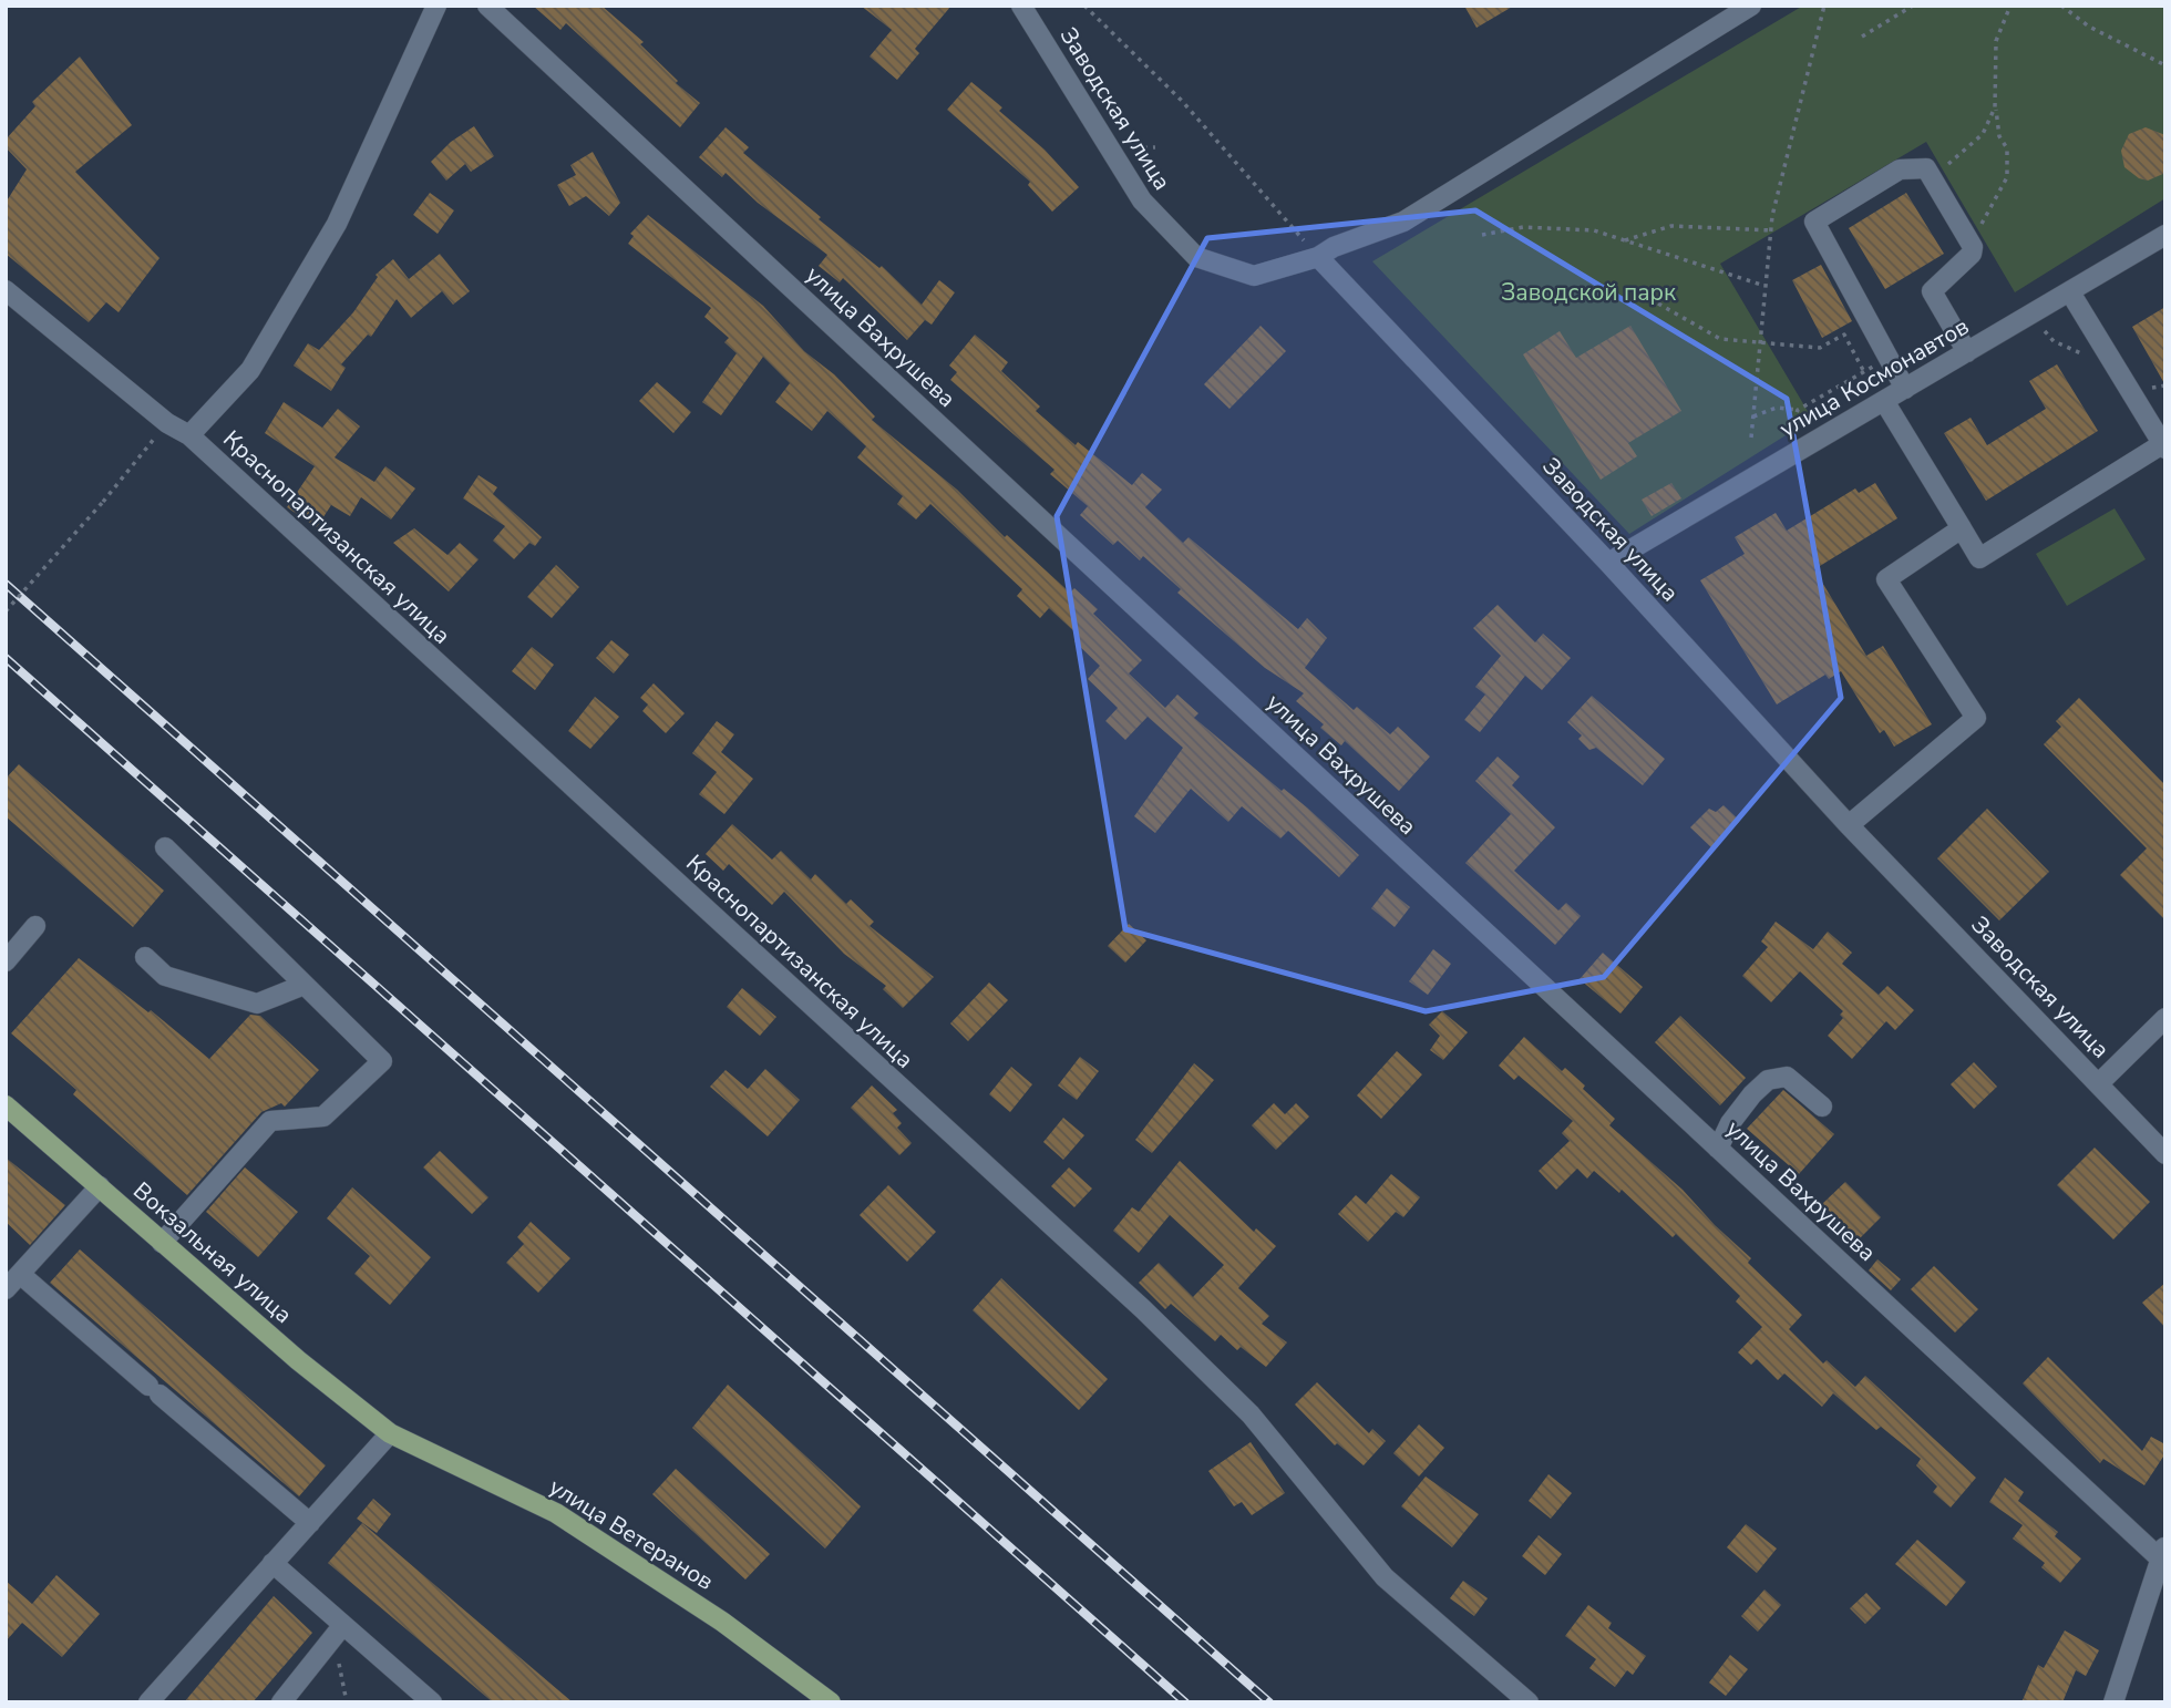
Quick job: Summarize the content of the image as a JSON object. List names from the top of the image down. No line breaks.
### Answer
{"streets":{"main road":["Вокзальная улица","улица Ветеранов"],"street":["Заводская улица","улица Вахрушева","улица Космонавтов","Краснопартизанская улица"]},"crossings":[["Заводская улица","улица Космонавтов"],["Вокзальная улица","улица Ветеранов"]],"parks":["Заводской парк"]}
